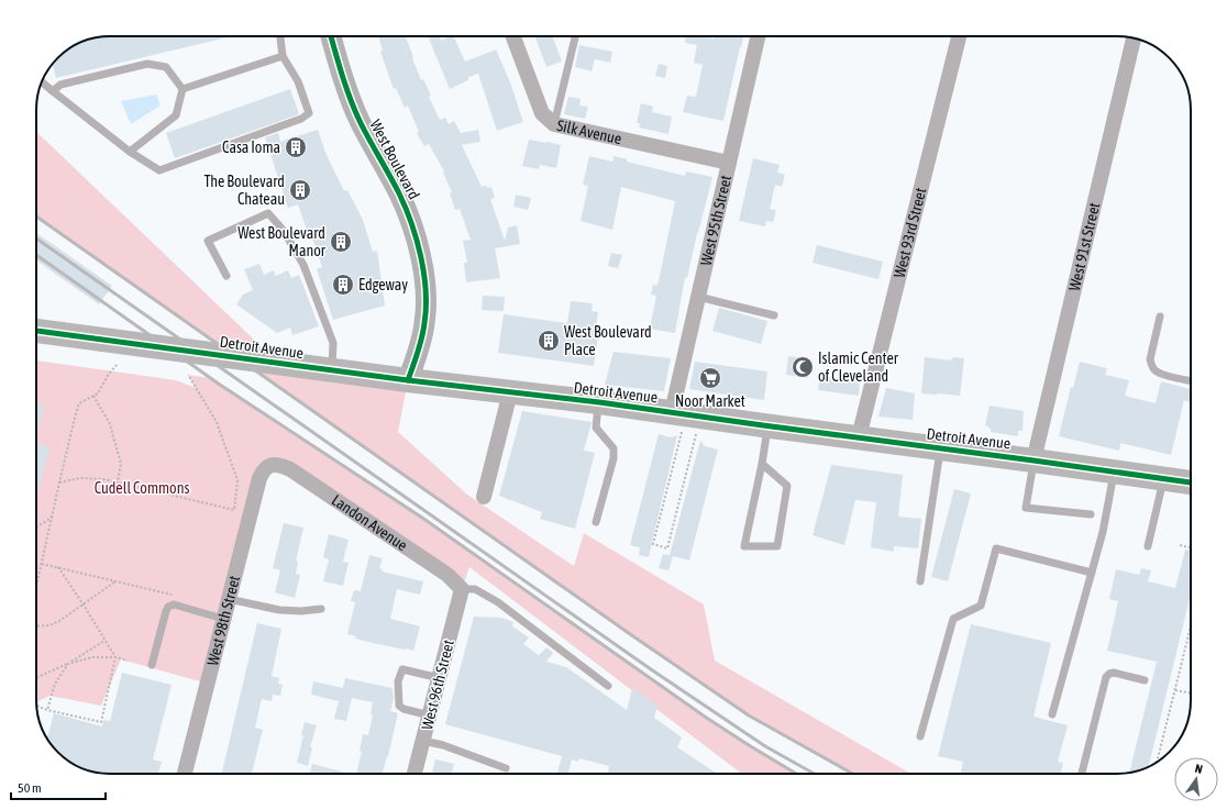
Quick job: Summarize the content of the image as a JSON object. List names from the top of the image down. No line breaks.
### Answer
{"streets":{"main road":["West Boulevard","Detroit Avenue"],"street":["Silk Avenue","West 95th Street","West 93rd Street","West 91st Street","Landon Avenue","West 98th Street","West 96th Street"]},"crossings":[["Silk Avenue","West 95th Street"],["West Boulevard","Detroit Avenue"],["West 95th Street","Detroit Avenue"],["West 93rd Street","Detroit Avenue"],["West 91st Street","Detroit Avenue"],["Landon Avenue","West 98th Street"],["Landon Avenue","West 96th Street"]],"parks":["Cudell Commons"],"places":{"building":["Casa Ioma","The Boulevard Chateau","West Boulevard Manor","Edgeway","West Boulevard Place"],"mosque":["Islamic Center of Cleveland"],"supermarket":["Noor Market"]},"scale_bar":"50 m","north":"top"}
